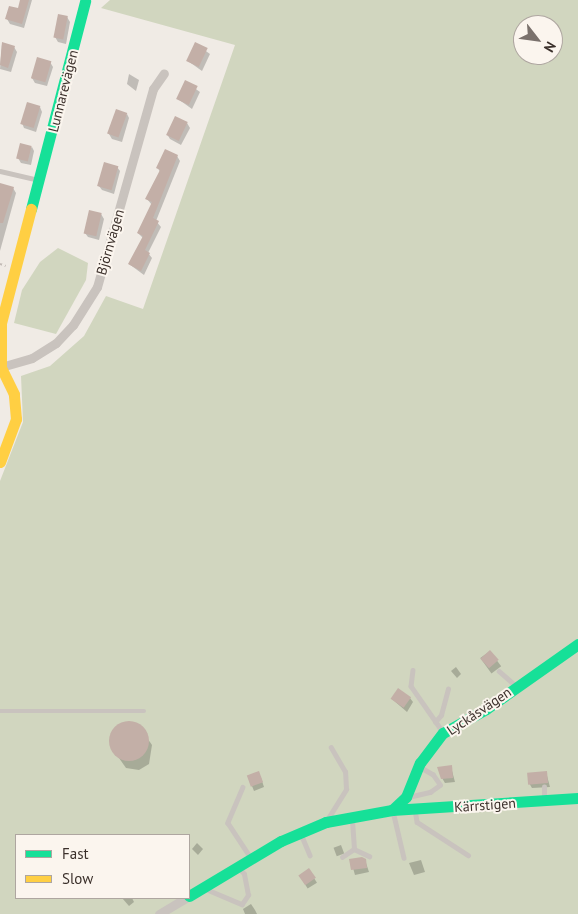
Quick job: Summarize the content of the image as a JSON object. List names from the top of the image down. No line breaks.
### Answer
{"streets":{"street":["Lunnarevägen","Björnvägen","Lyckåsvägen","Kärrstigen"]},"crossings":[["Lunnarevägen","Björnvägen"],["Lyckåsvägen","Kärrstigen"]],"legend":["Fast","Slow"],"north":"bottom right"}
